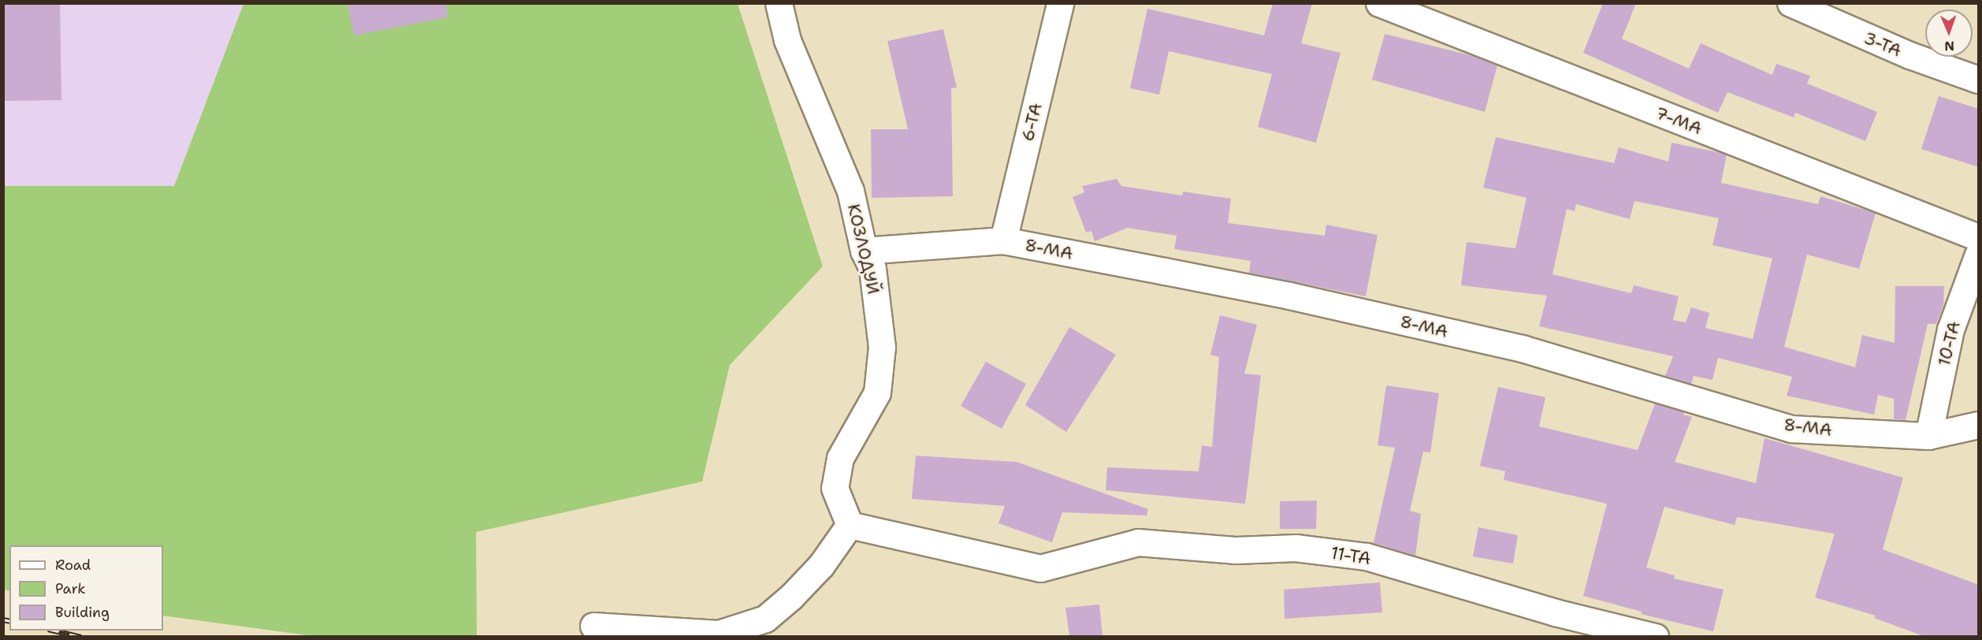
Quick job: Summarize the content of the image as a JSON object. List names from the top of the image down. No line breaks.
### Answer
{"streets":{"street":["3-ТА","7-МА","6-ТА","КОЗЛОДУЙ","8-МА","10-ТА","11-ТА"]},"crossings":[["6-ТА","8-МА"],["КОЗЛОДУЙ","8-МА"],["КОЗЛОДУЙ","11-ТА"],["8-МА","10-ТА"]],"legend":["Road","Park","Building"],"north":"bottom"}
